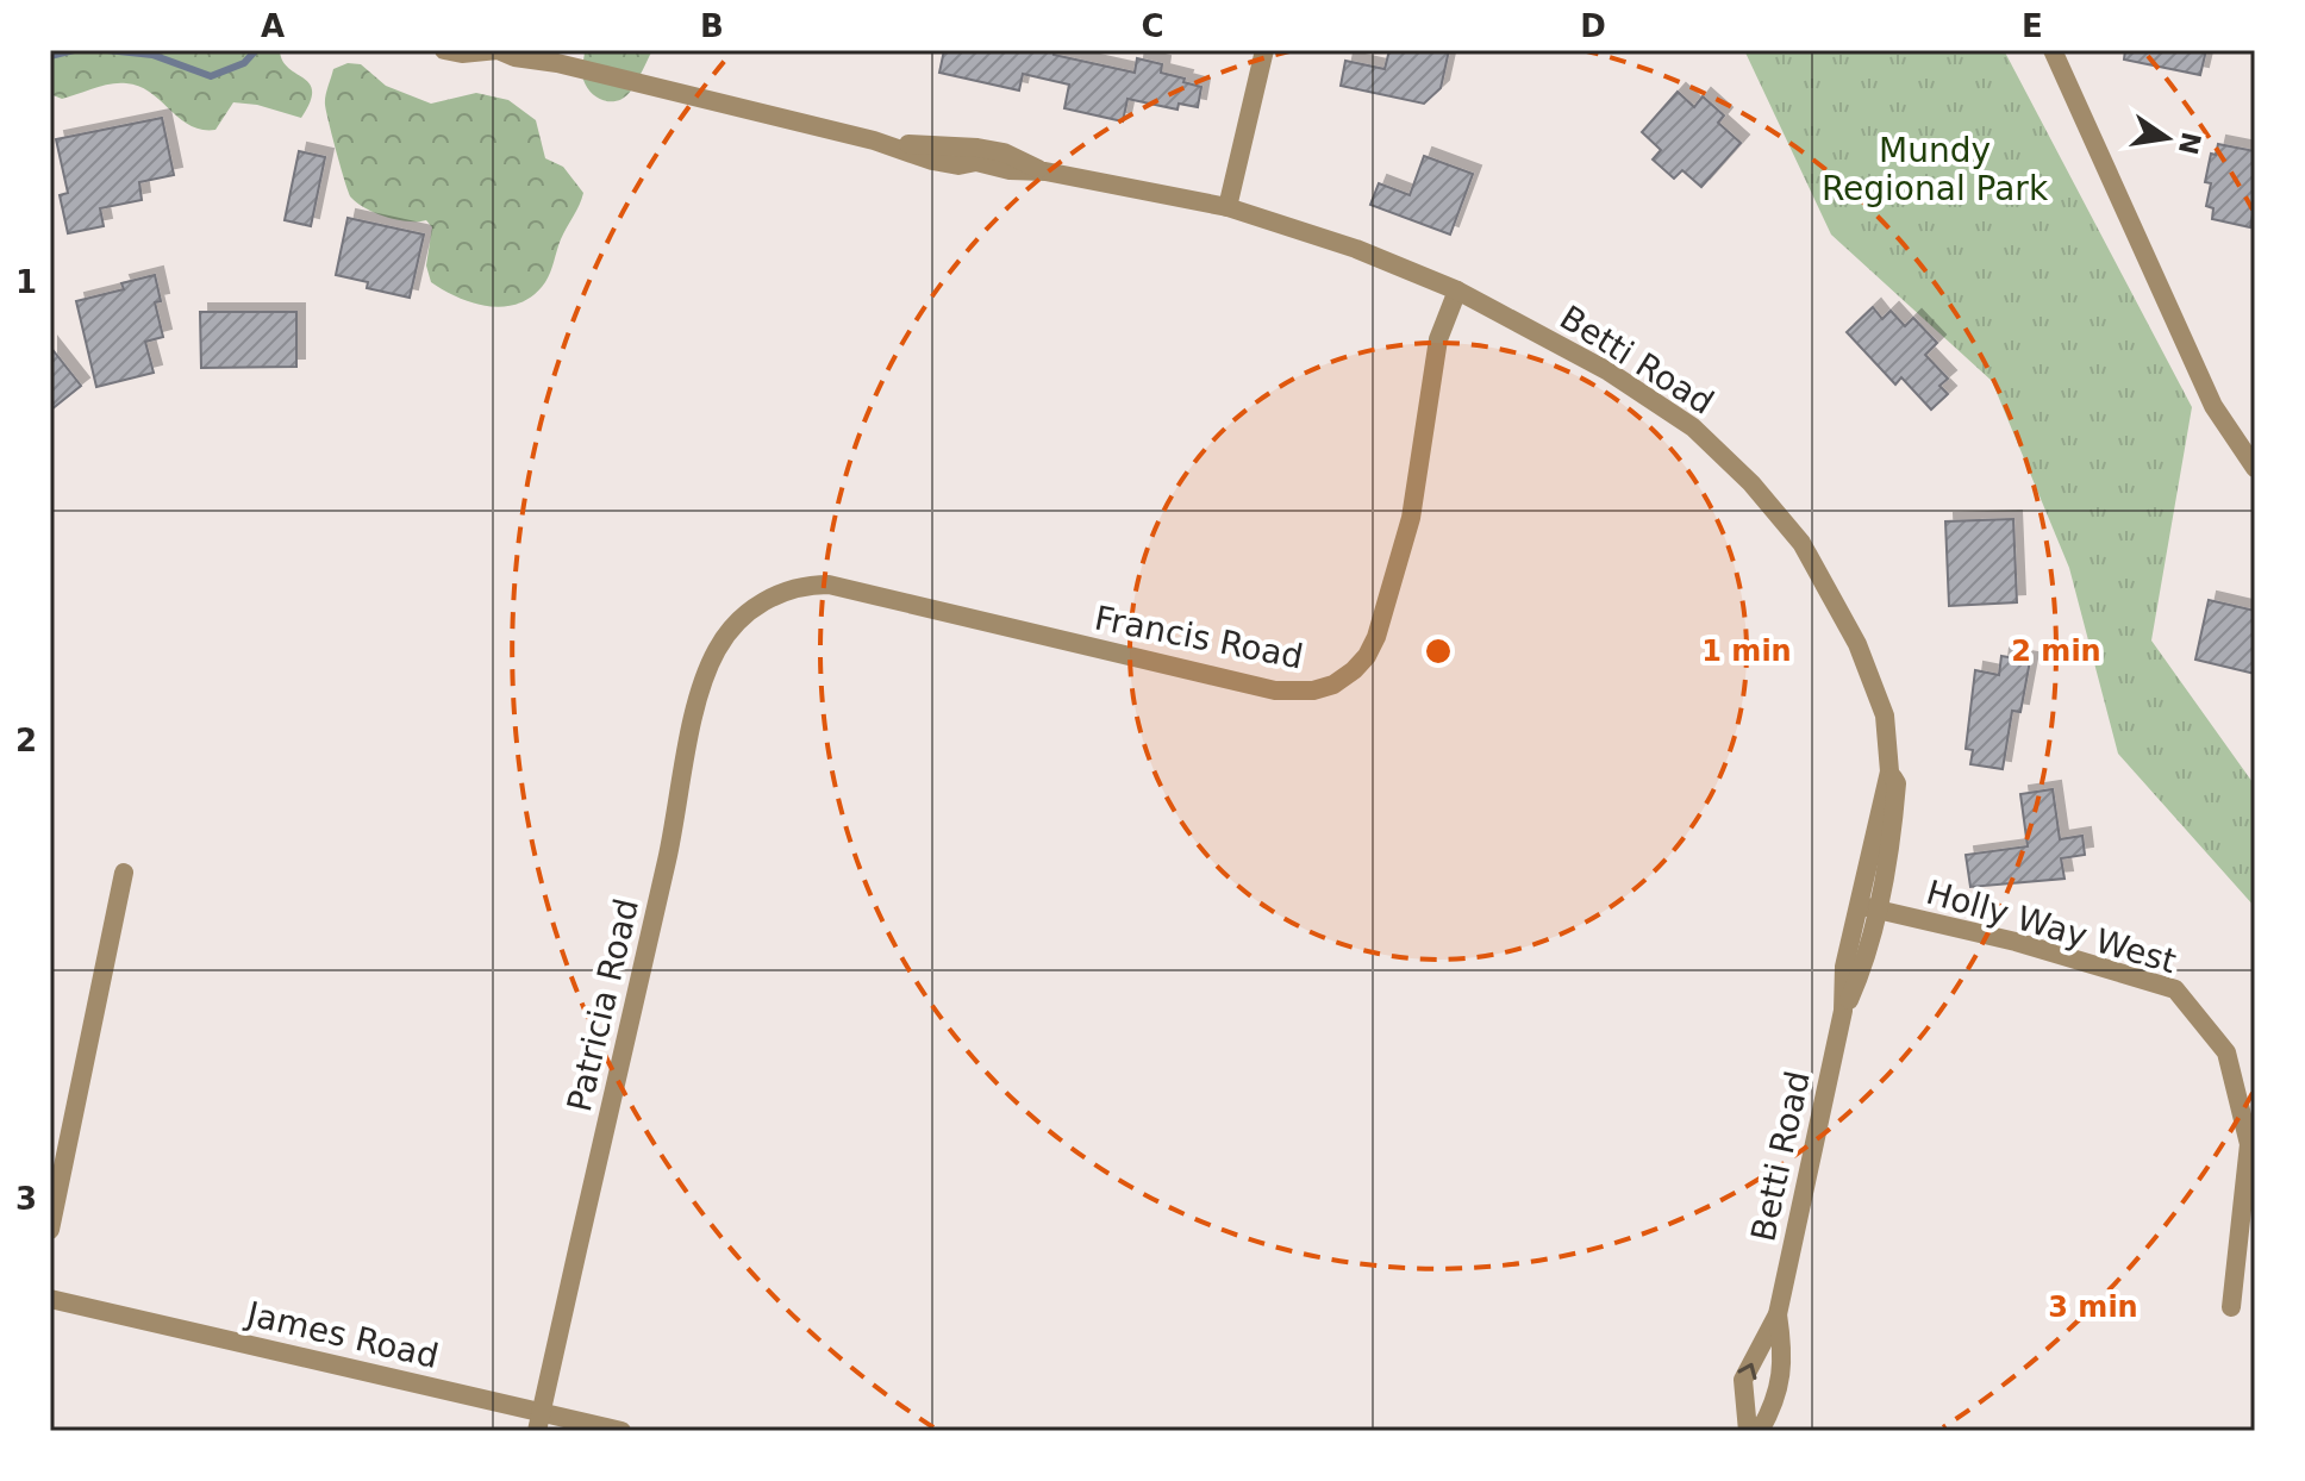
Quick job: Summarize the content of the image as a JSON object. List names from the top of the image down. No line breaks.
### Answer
{"streets":{"street":["Betti Road","Francis Road","Holly Way West","Patricia Road","James Road"]},"crossings":[["Betti Road","Francis Road"],["Betti Road","Holly Way West"],["Francis Road","Patricia Road"],["Patricia Road","James Road"]],"parks":["Mundy Regional Park"],"north":"right","grid":{"columns":["A","B","C","D","E"],"rows":["1","2","3"]},"rings":["1 min","2 min","3 min"]}
